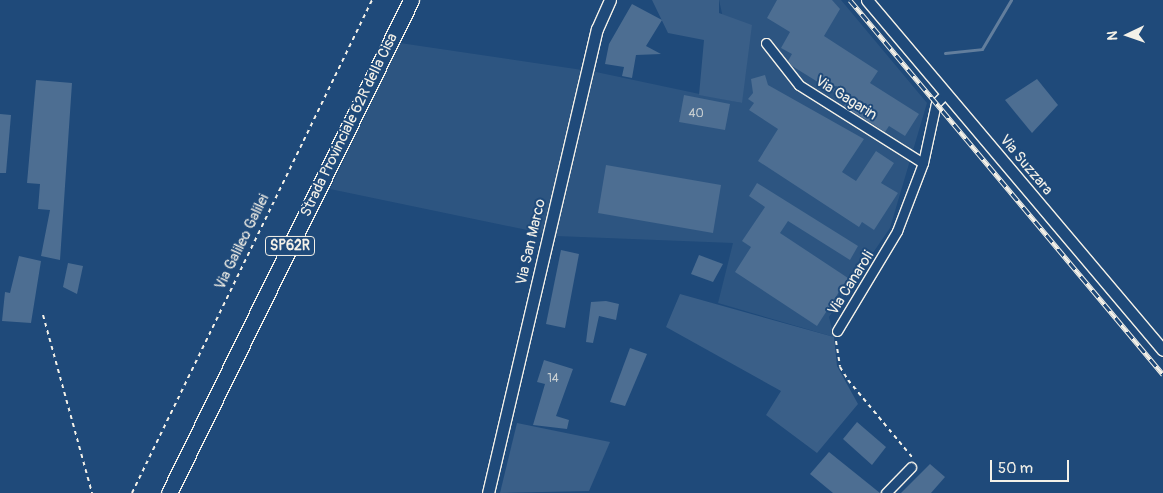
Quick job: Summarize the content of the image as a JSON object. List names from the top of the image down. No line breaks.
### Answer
{"streets":{"highway":["Strada Provinciale 62R della Cisa","SP62R"],"street":["Via Gagarin","Via Suzzara","Via San Marco","Via Canaroli"],"path":["Via Galileo Galilei"]},"crossings":[["Via Gagarin","Via Canaroli"],["Via Suzzara","Via Canaroli"]],"house_numbers":["40","14"],"scale_bar":"50 m","north":"left"}
